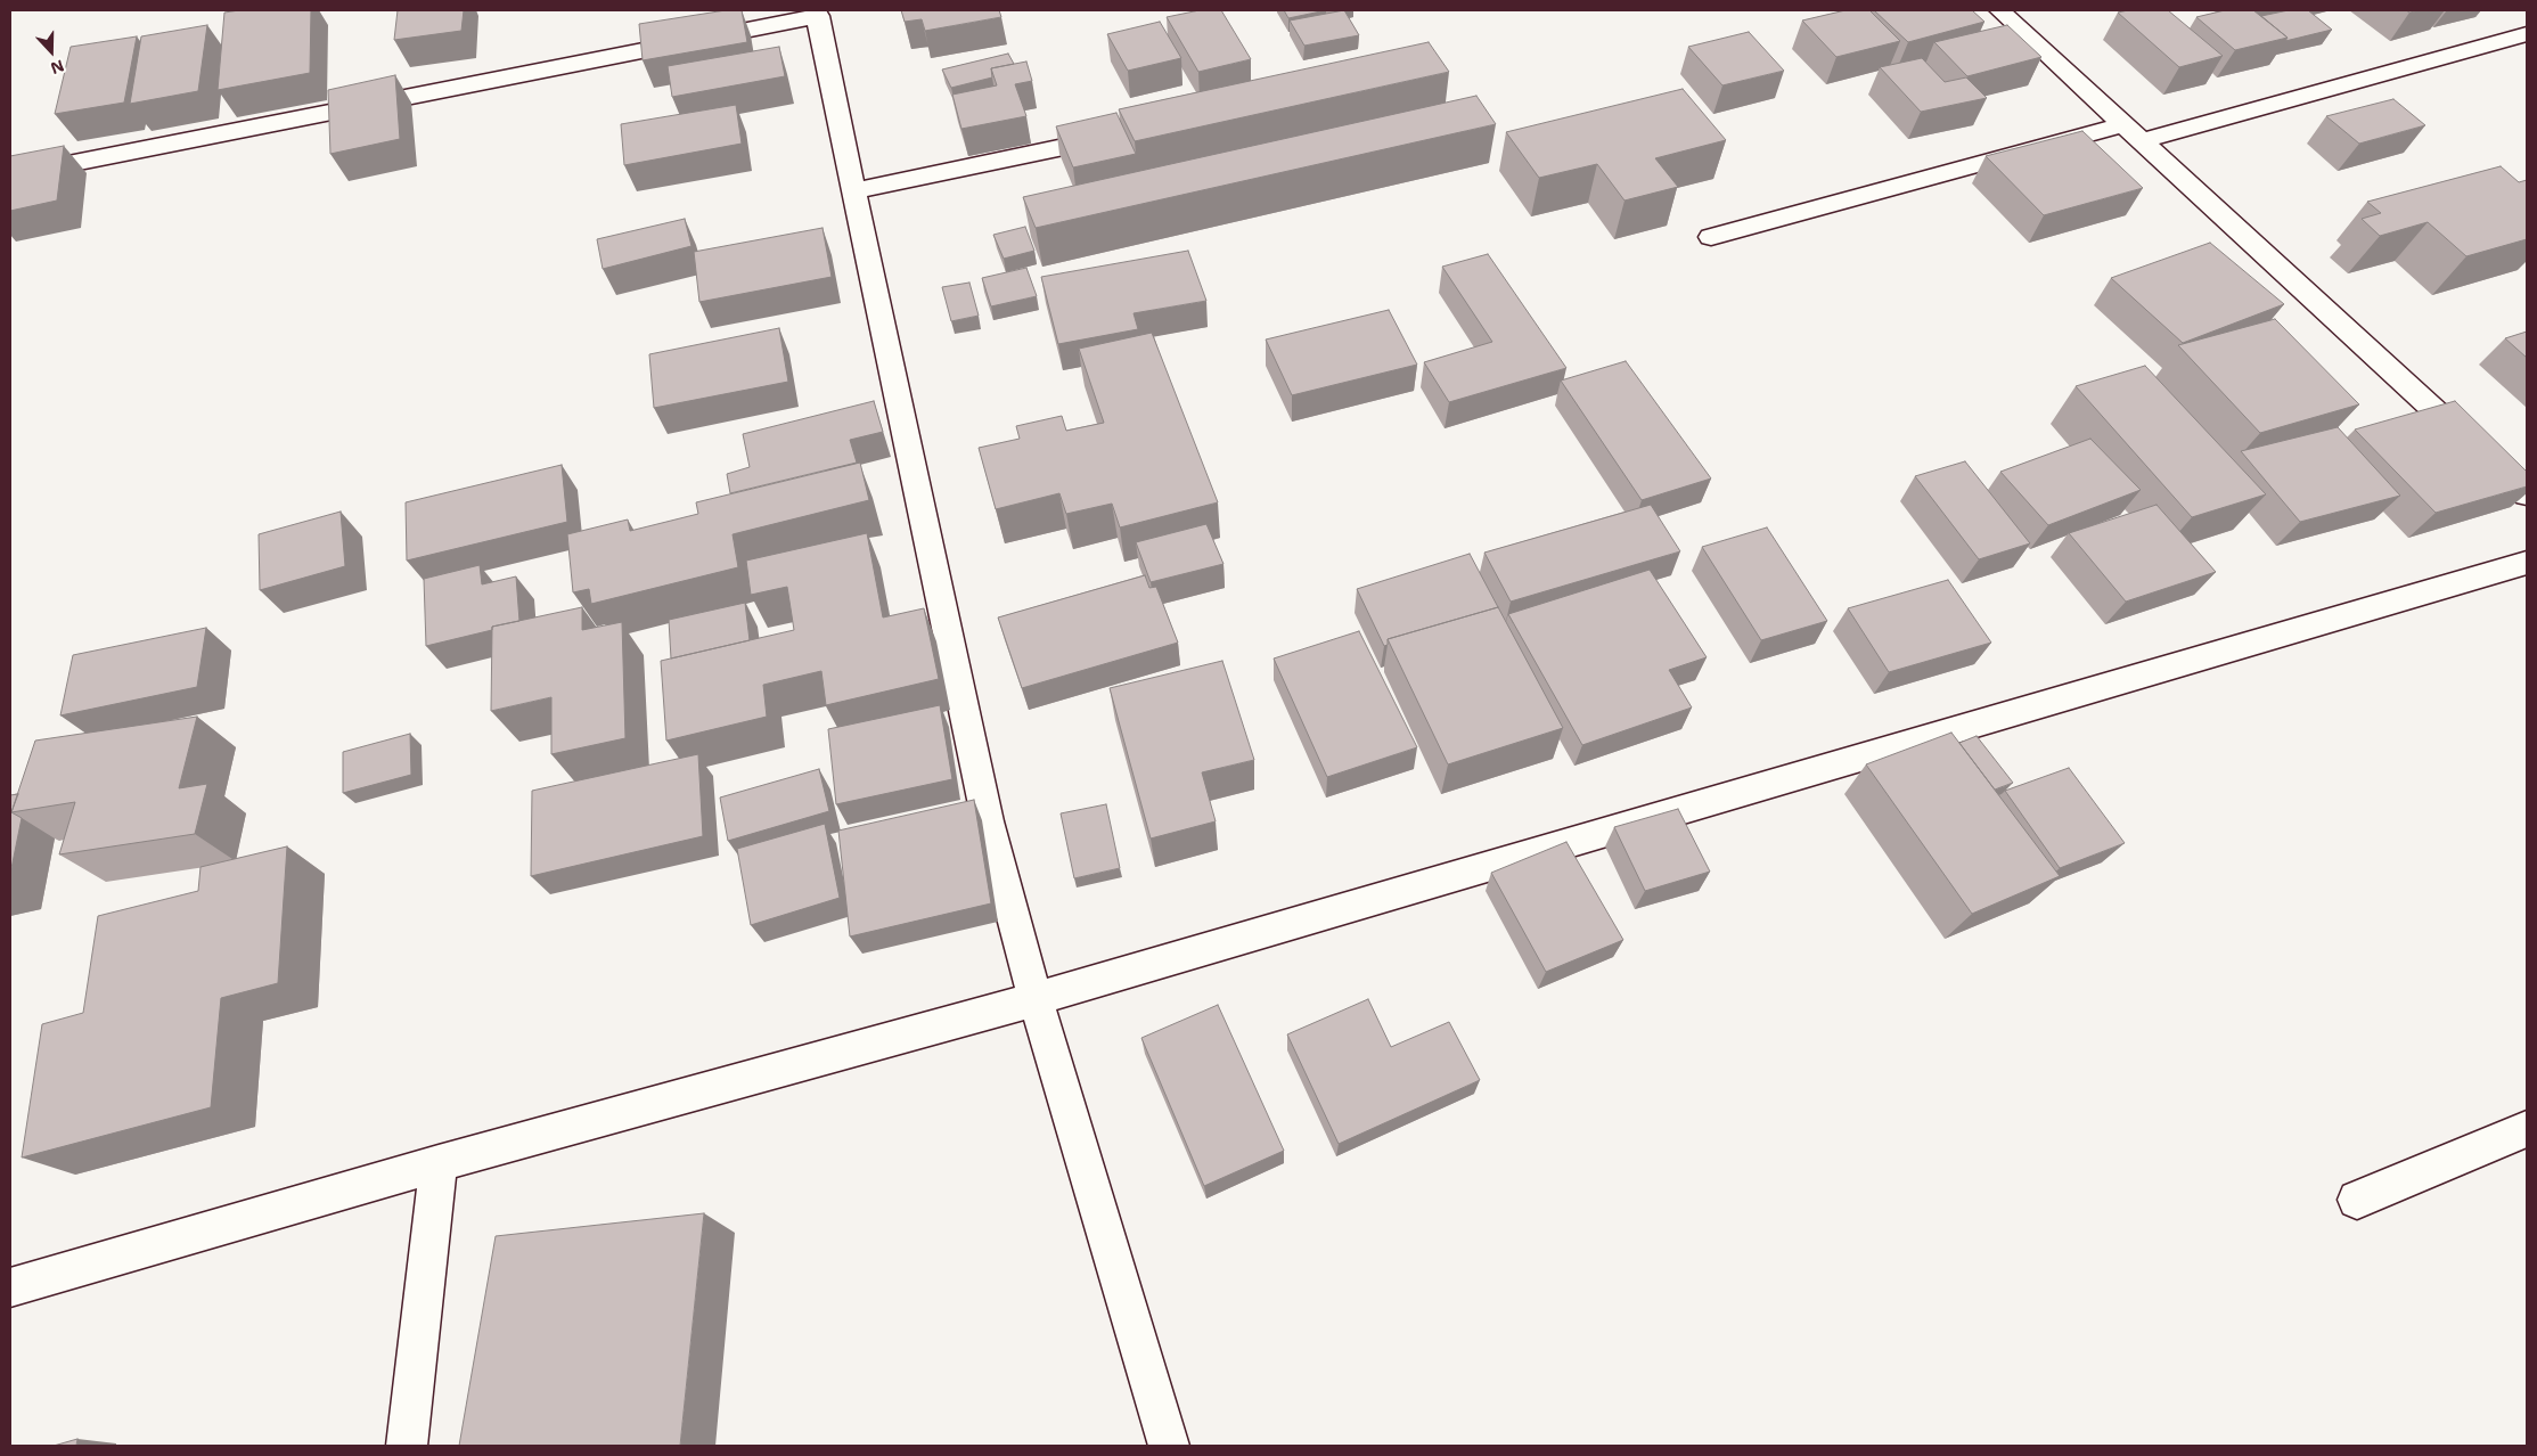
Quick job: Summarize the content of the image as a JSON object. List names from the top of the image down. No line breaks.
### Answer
{"north":"bottom"}
